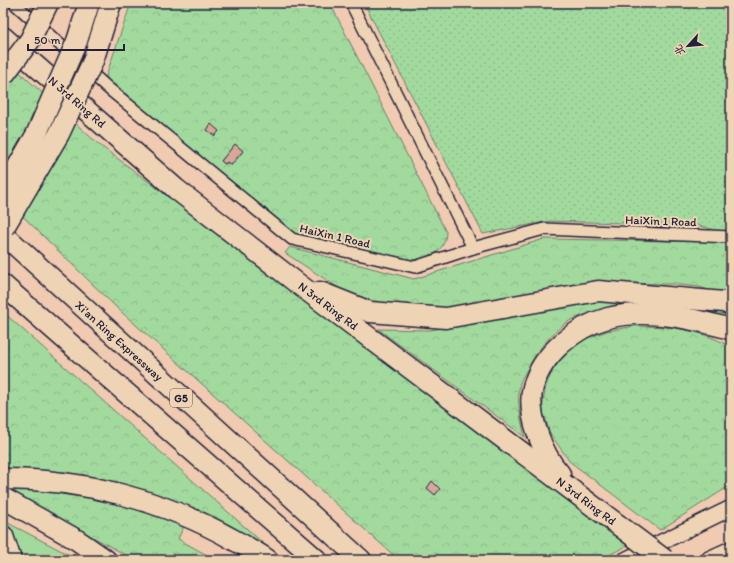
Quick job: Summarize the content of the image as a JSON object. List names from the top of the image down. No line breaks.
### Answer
{"streets":{"highway":["N 3rd Ring Rd","Xi'an Ring Expressway","G5"],"street":["HaiXin 1 Road"]},"scale_bar":"50 m","north":"bottom left"}
